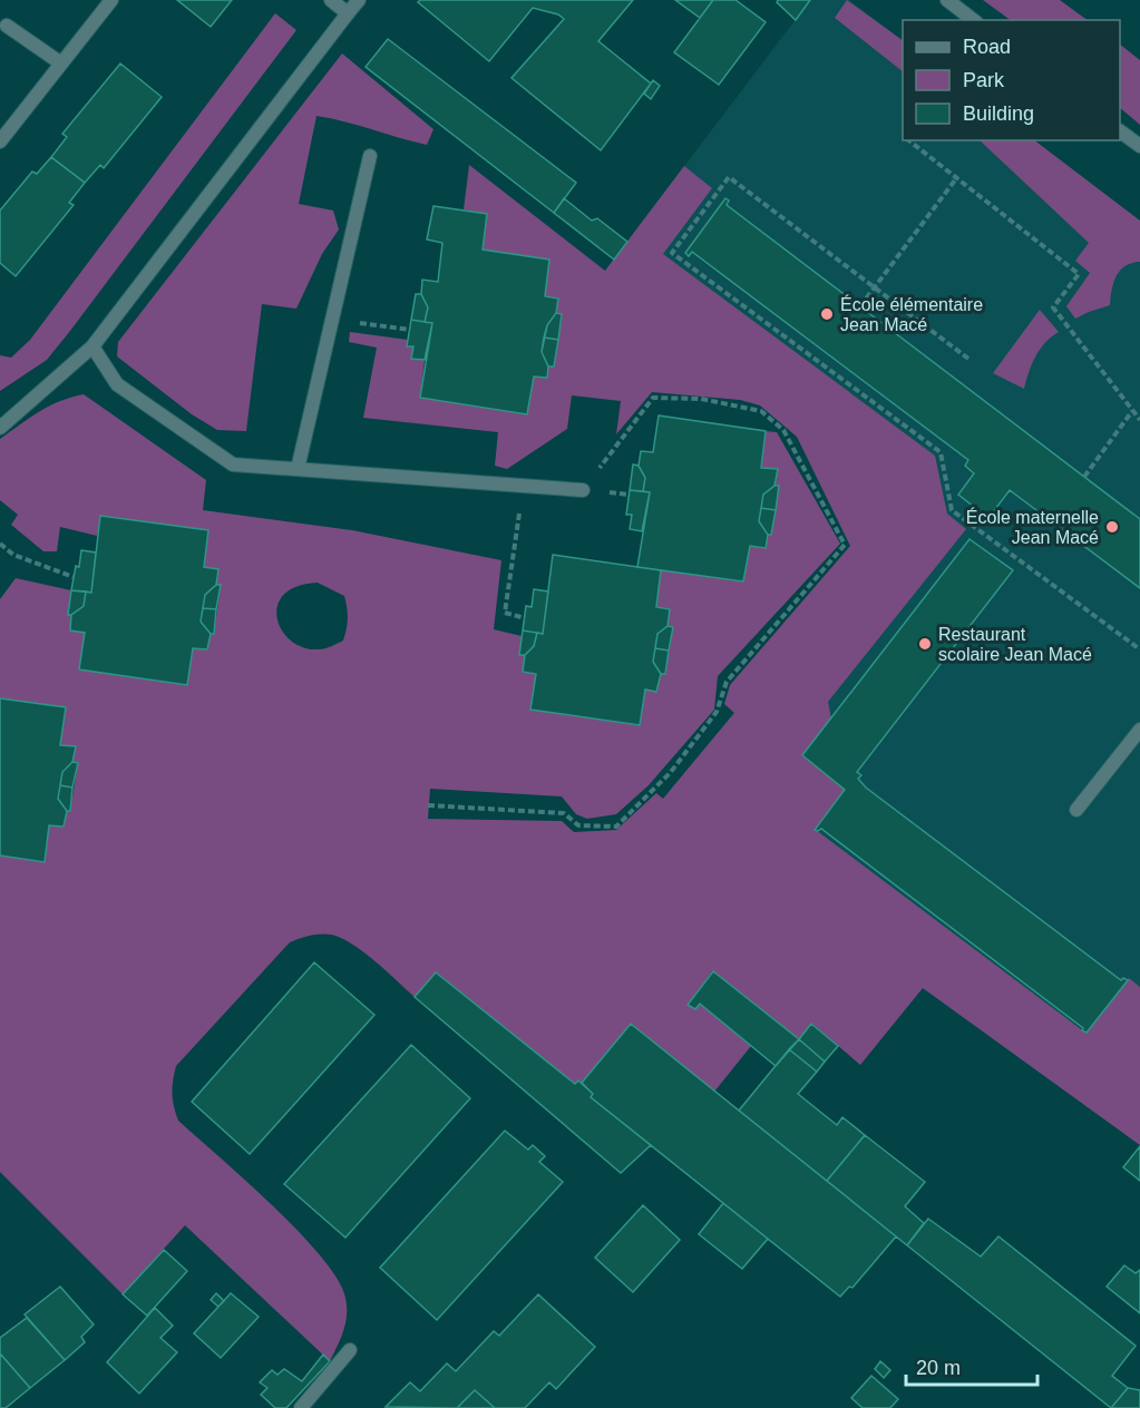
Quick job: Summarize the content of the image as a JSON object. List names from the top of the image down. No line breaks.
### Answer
{"places":["École élémentaire Jean Macé","École maternelle Jean Macé","Restaurant scolaire Jean Macé"],"legend":["Road","Park","Building"],"scale_bar":"20 m"}
